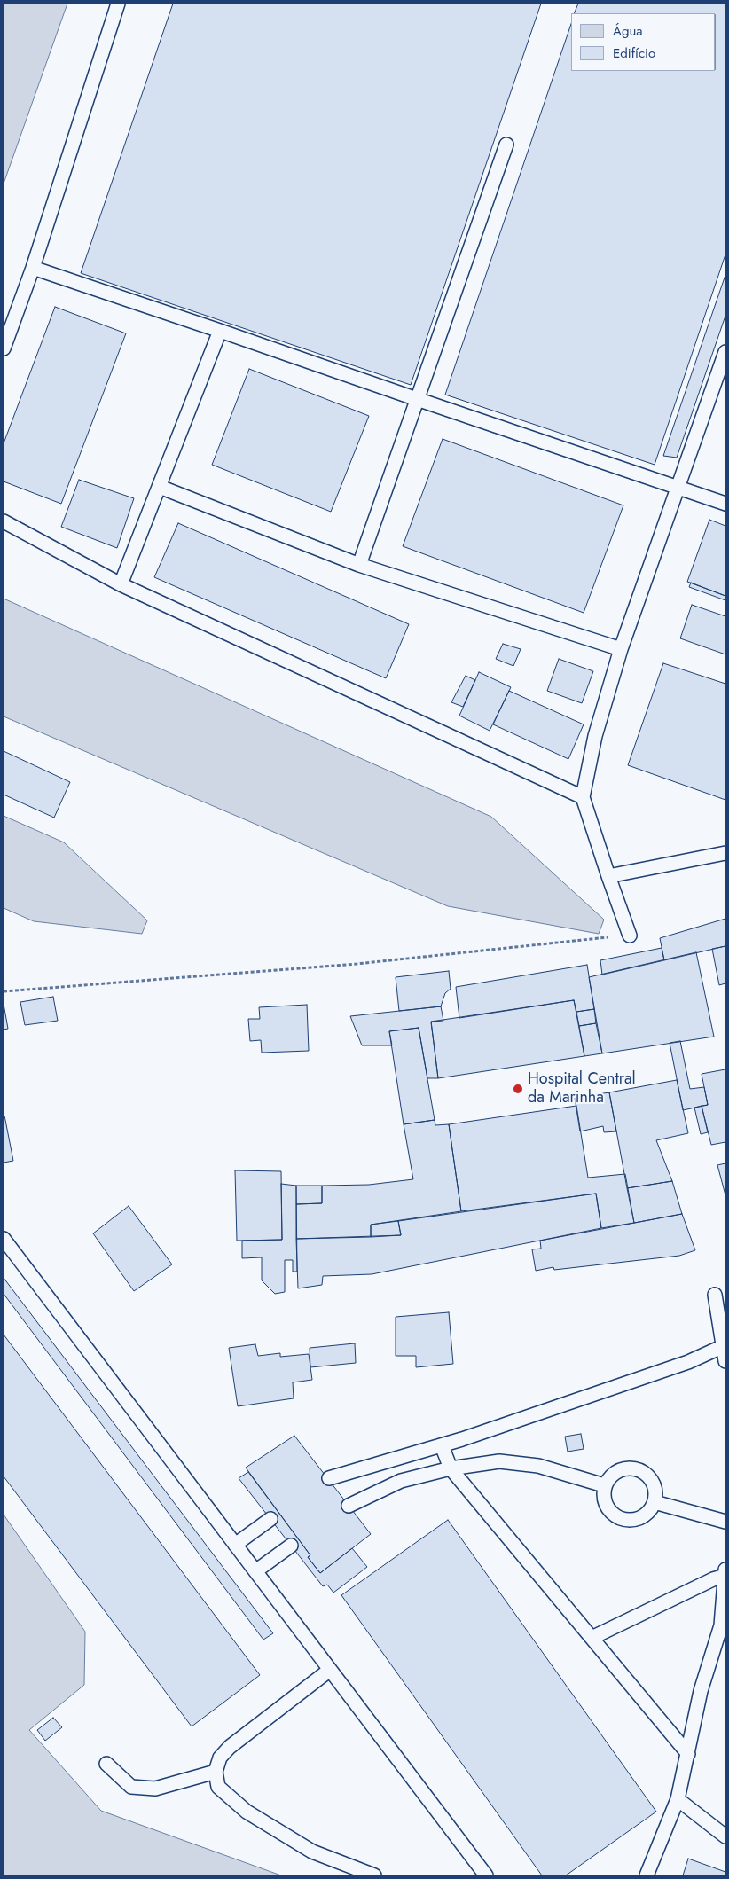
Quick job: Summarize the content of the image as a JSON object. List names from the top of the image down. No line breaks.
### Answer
{"places":["Hospital Central da Marinha"],"legend":["Água","Edifício"]}
